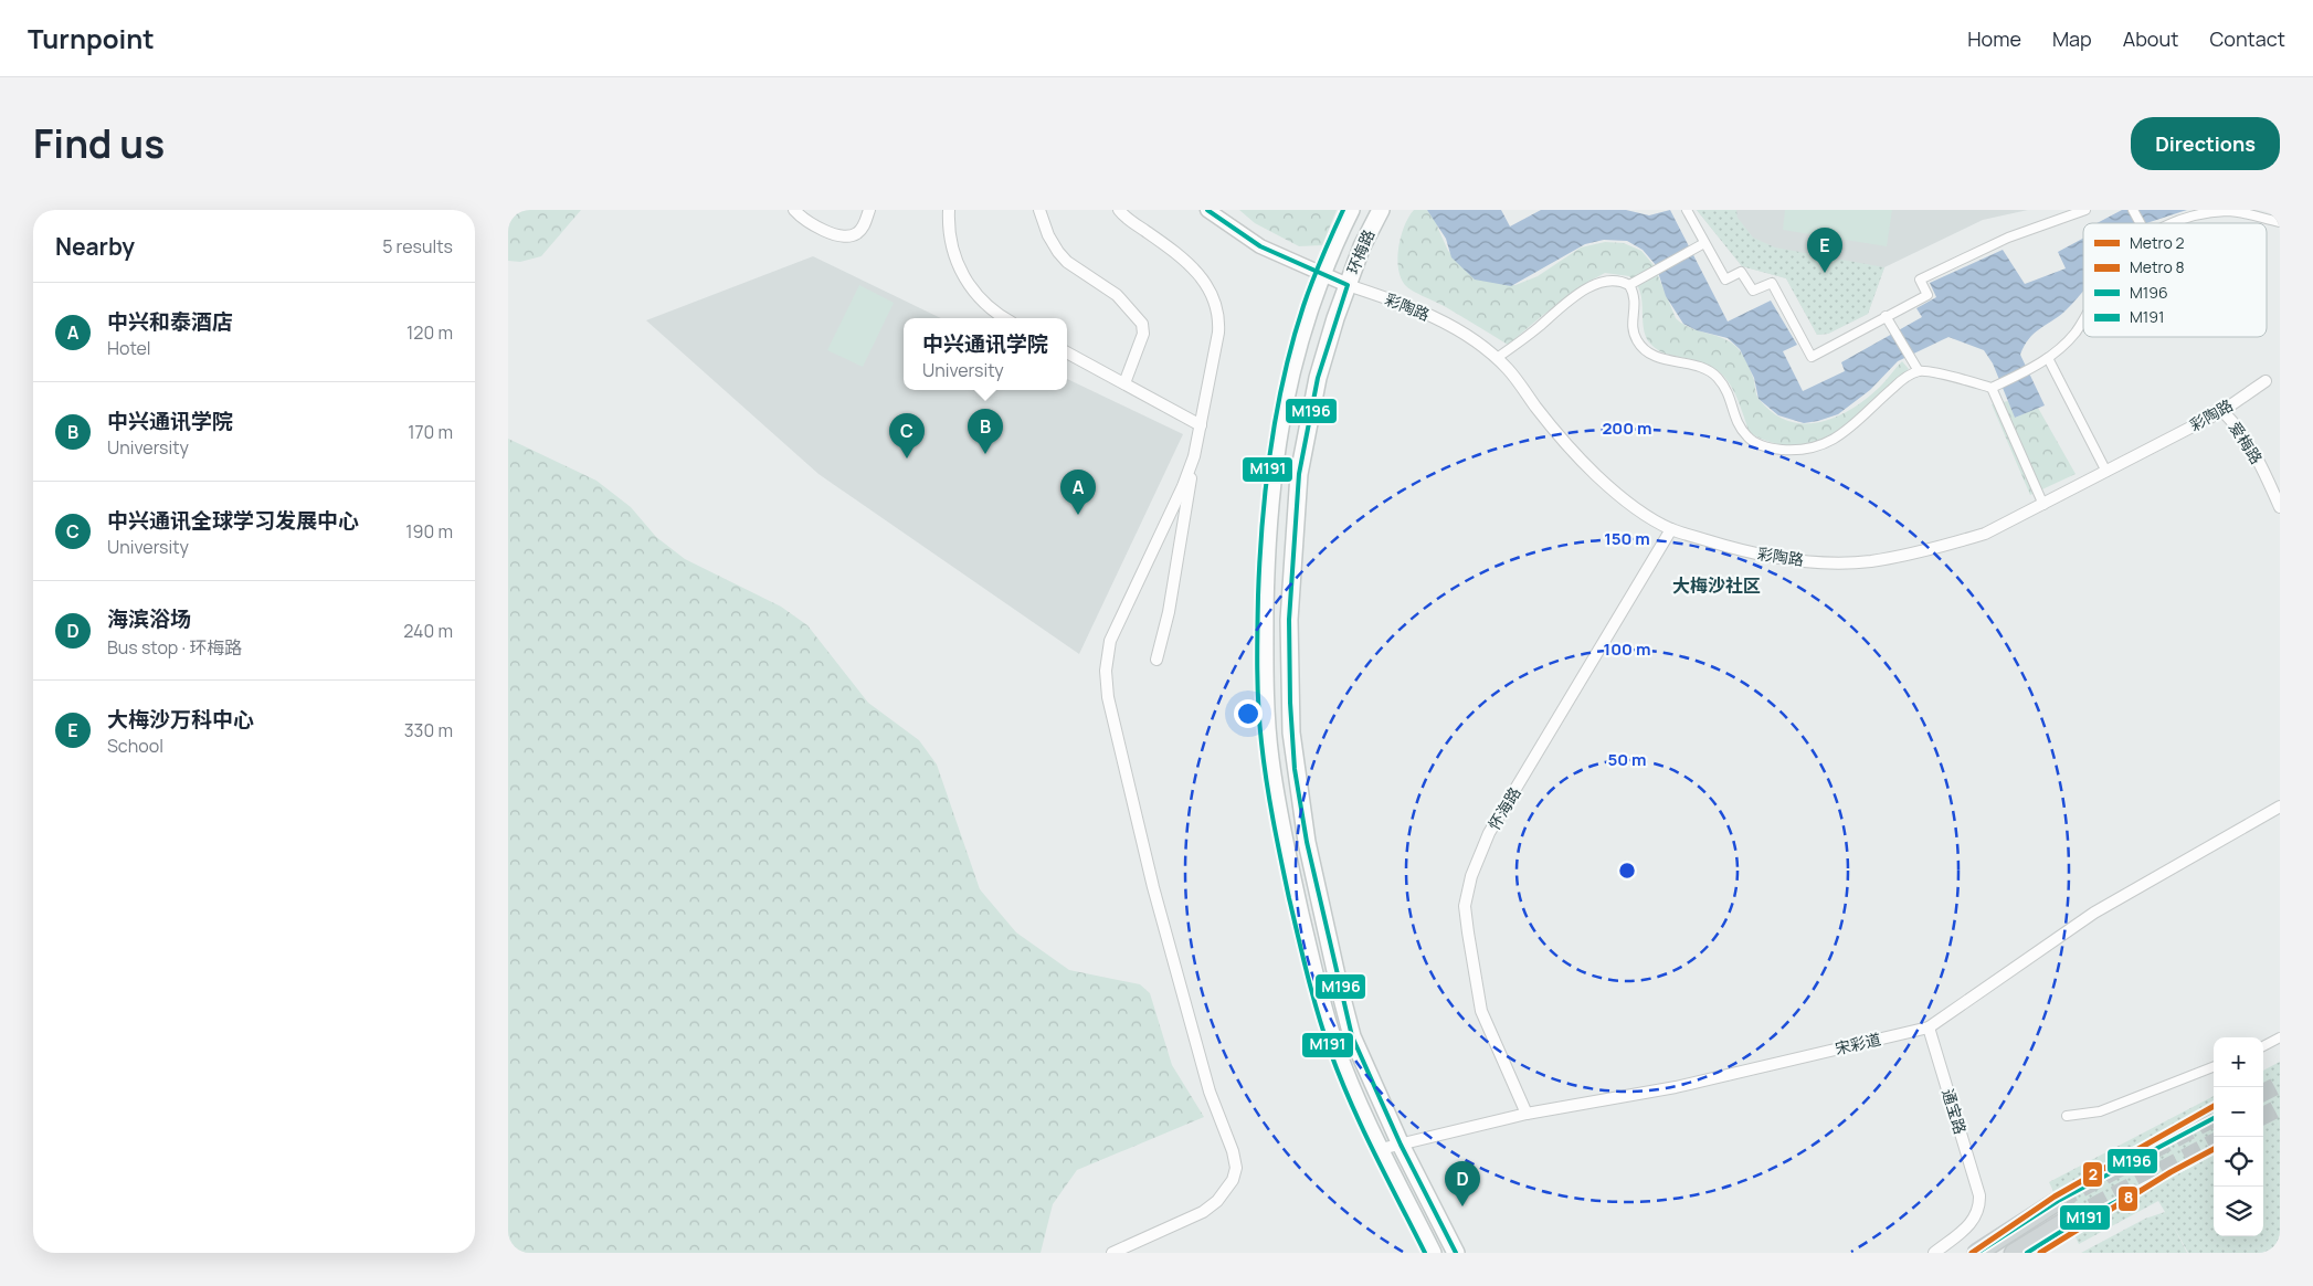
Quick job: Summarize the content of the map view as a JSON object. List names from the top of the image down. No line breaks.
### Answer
{"streets":{"main road":["环梅路"],"street":["彩陶路","爱梅路","怀海路","宋彩道","通宝路"]},"crossings":[["环梅路","彩陶路"],["环梅路","宋彩道"],["彩陶路","爱梅路"],["彩陶路","怀海路"],["怀海路","宋彩道"],["宋彩道","通宝路"]],"districts":["大梅沙社区"],"lines":["transit line M196","transit line M191","metro line 2","metro line 8"],"legend":["Metro 2","Metro 8","M196","M191"],"page":{"header":"Turnpoint","nav":["Home","Map","About","Contact"],"title":"Find us","buttons":"Directions","heading":["Nearby","5 results"],"pins":["E","B","C","A","D"],"list":[{"mark":"A","name":"中兴和泰酒店","note":"Hotel","value":"120 m"},{"mark":"B","name":"中兴通讯学院","note":"University","value":"170 m"},{"mark":"C","name":"中兴通讯全球学习发展中心","note":"University","value":"190 m"},{"mark":"D","name":"海滨浴场","note":"Bus stop · 环梅路","value":"240 m"},{"mark":"E","name":"大梅沙万科中心","note":"School","value":"330 m"}],"popup":["中兴通讯学院","University"],"map_buttons":["+","−"]},"rings":["200 m","150 m","100 m","50 m"]}
